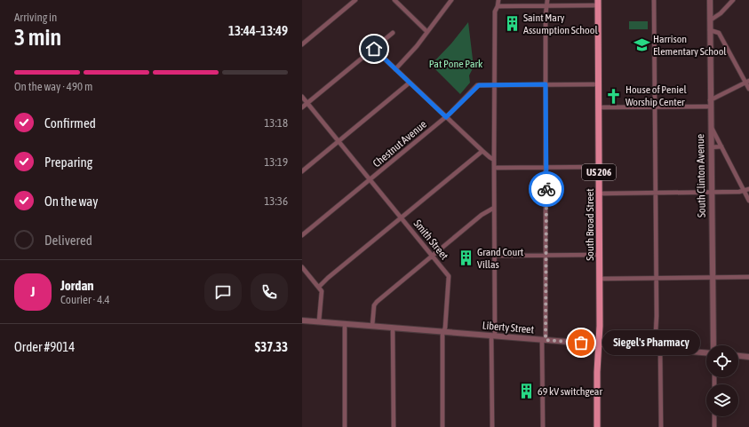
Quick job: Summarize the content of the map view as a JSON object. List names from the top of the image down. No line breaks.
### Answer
{"streets":{"main road":["US 206","South Broad Street"],"street":["Chestnut Avenue","South Clinton Avenue","Smith Street","Liberty Street"]},"crossings":[["Chestnut Avenue","South Broad Street"],["Chestnut Avenue","Smith Street"],["South Broad Street","Liberty Street"],["Smith Street","Liberty Street"]],"parks":["Pat Pone Park"],"places":{"building":["Saint Mary Assumption School","Grand Court Villas","69 kV switchgear"],"school or university":["Harrison Elementary School"],"church":["House of Peniel Worship Center"],"other":["Siegel's Pharmacy"]},"page":{"heading":["3 min","Arriving in","13:44–13:49"],"panel":["Jordan","Courier · 4.4","Order #9014","$37.33"],"bar":"On the way · 490 m","list":[["Confirmed","13:18"],["Preparing","13:19"],["On the way","13:36"],"Delivered"],"round":"J","bubble":"Siegel's Pharmacy"}}
